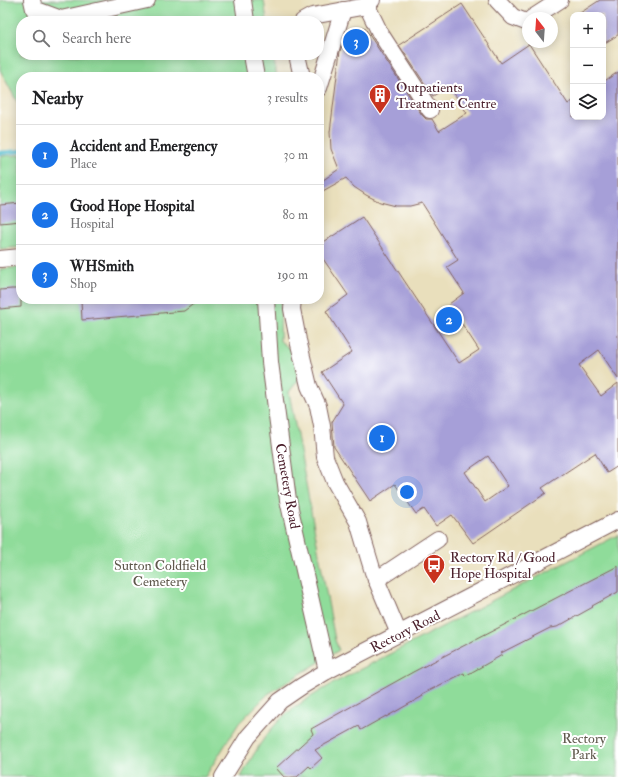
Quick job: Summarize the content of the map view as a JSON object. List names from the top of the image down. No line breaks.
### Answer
{"streets":{"street":["Cemetery Road","Rectory Road"]},"crossings":[["Cemetery Road","Rectory Road"]],"parks":["Sutton Coldfield Cemetery","Rectory Park"],"places":{"building":["Outpatients Treatment Centre"],"bus stop":["Rectory Rd / Good Hope Hospital"]},"north":"top","page":{"map_buttons":["+","−"],"search":"Search here","pins":["3","2","1"],"heading":["Nearby","3 results"],"list":[{"mark":"1","name":"Accident and Emergency","note":"Place","value":"30 m"},{"mark":"2","name":"Good Hope Hospital","note":"Hospital","value":"80 m"},{"mark":"3","name":"WHSmith","note":"Shop","value":"190 m"}]}}
